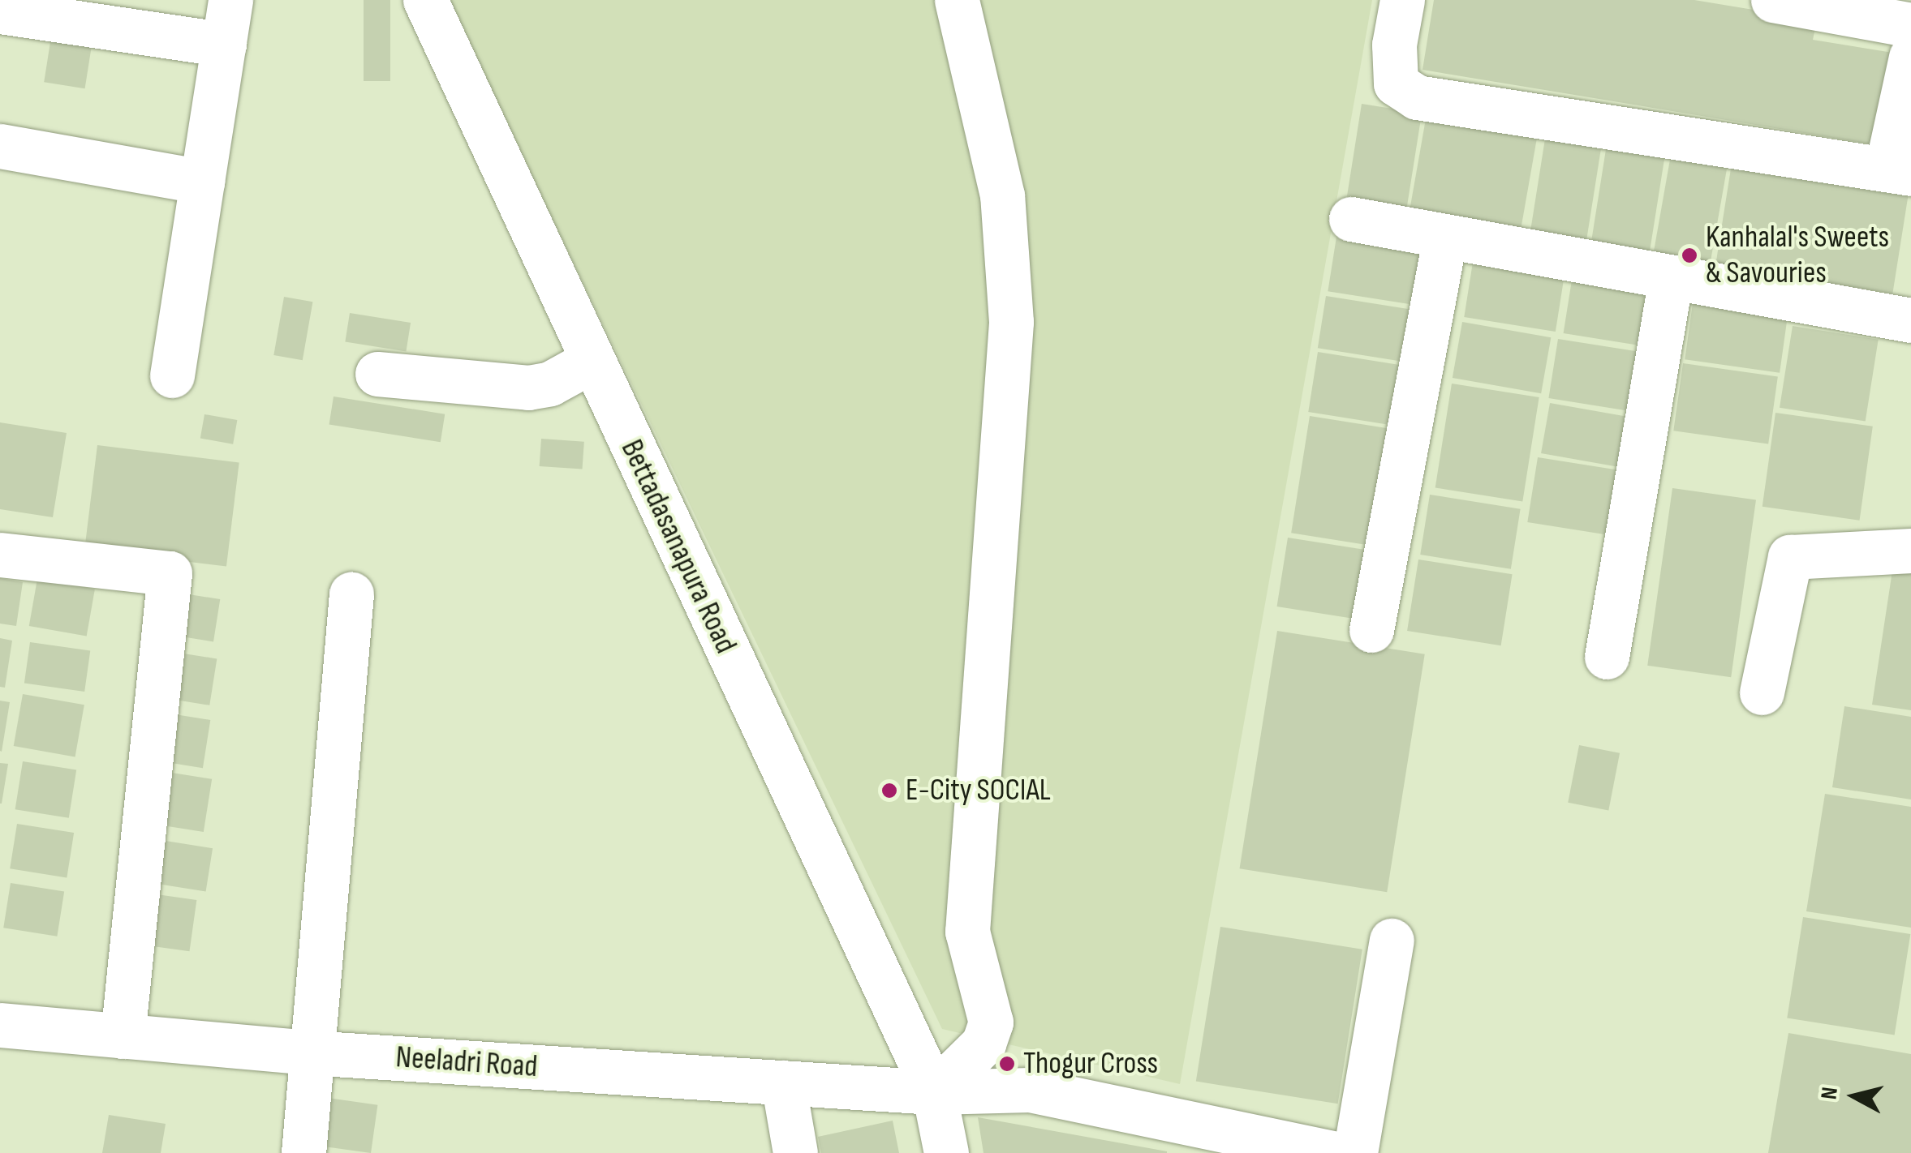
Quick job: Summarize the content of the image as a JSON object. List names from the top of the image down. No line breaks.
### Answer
{"streets":{"street":["Bettadasanapura Road","Neeladri Road"]},"crossings":[["Bettadasanapura Road","Neeladri Road"]],"places":["Kanhalal's Sweets & Savouries","E-City SOCIAL","Thogur Cross"],"north":"left"}
